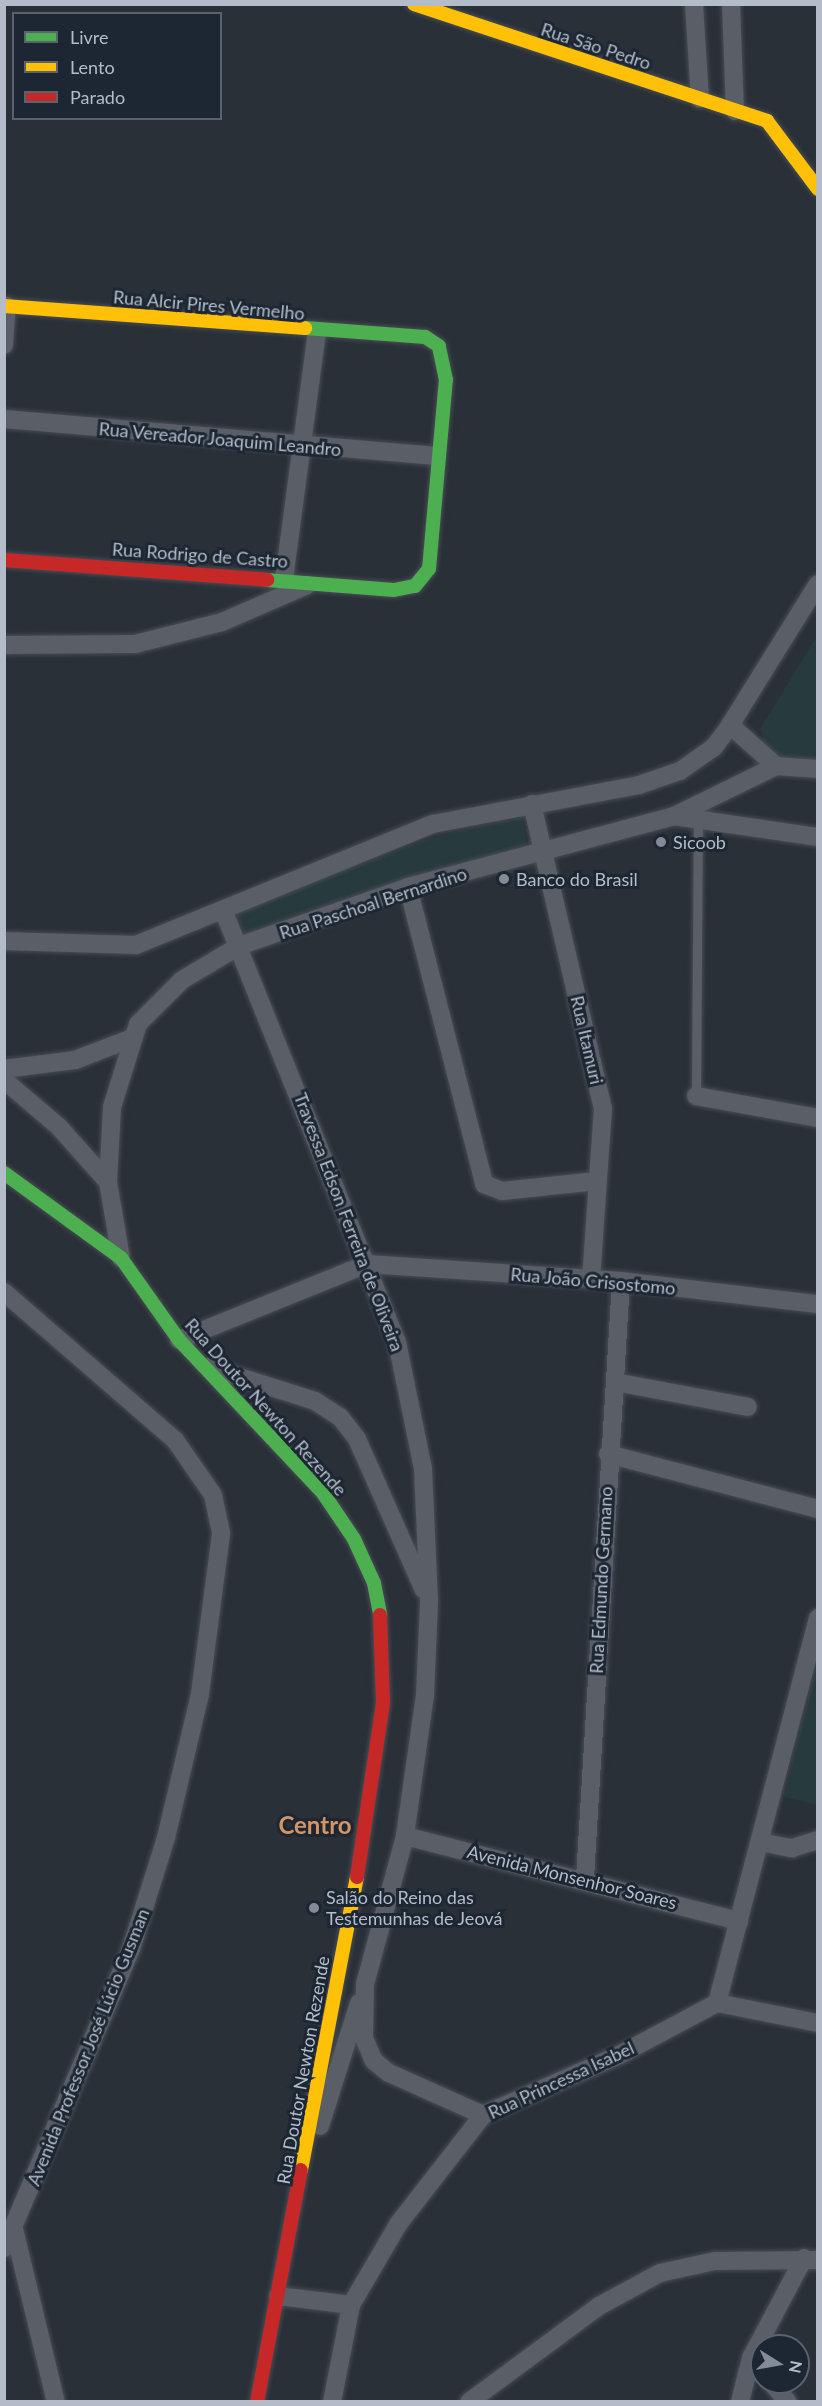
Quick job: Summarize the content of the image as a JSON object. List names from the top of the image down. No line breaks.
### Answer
{"streets":{"street":["Rua São Pedro","Rua Alcir Pires Vermelho","Rua Vereador Joaquim Leandro","Rua Rodrigo de Castro","Rua Paschoal Bernardino","Rua Itamuri","Travessa Edson Ferreira de Oliveira","Rua João Crisostomo","Rua Doutor Newton Rezende","Rua Edmundo Germano","Avenida Monsenhor Soares","Avenida Professor José Lúcio Gusman","Rua Princessa Isabel"]},"crossings":[["Rua Alcir Pires Vermelho","Rua Vereador Joaquim Leandro"],["Rua Alcir Pires Vermelho","Rua Rodrigo de Castro"],["Rua Vereador Joaquim Leandro","Rua Rodrigo de Castro"],["Rua Paschoal Bernardino","Rua Itamuri"],["Rua Paschoal Bernardino","Travessa Edson Ferreira de Oliveira"],["Rua Itamuri","Rua João Crisostomo"],["Travessa Edson Ferreira de Oliveira","Rua João Crisostomo"],["Travessa Edson Ferreira de Oliveira","Avenida Monsenhor Soares"],["Travessa Edson Ferreira de Oliveira","Rua Princessa Isabel"],["Rua João Crisostomo","Rua Edmundo Germano"],["Rua Edmundo Germano","Avenida Monsenhor Soares"]],"districts":["Centro"],"places":["Sicoob","Banco do Brasil","Salão do Reino das Testemunhas de Jeová"],"legend":["Livre","Lento","Parado"],"north":"right"}
